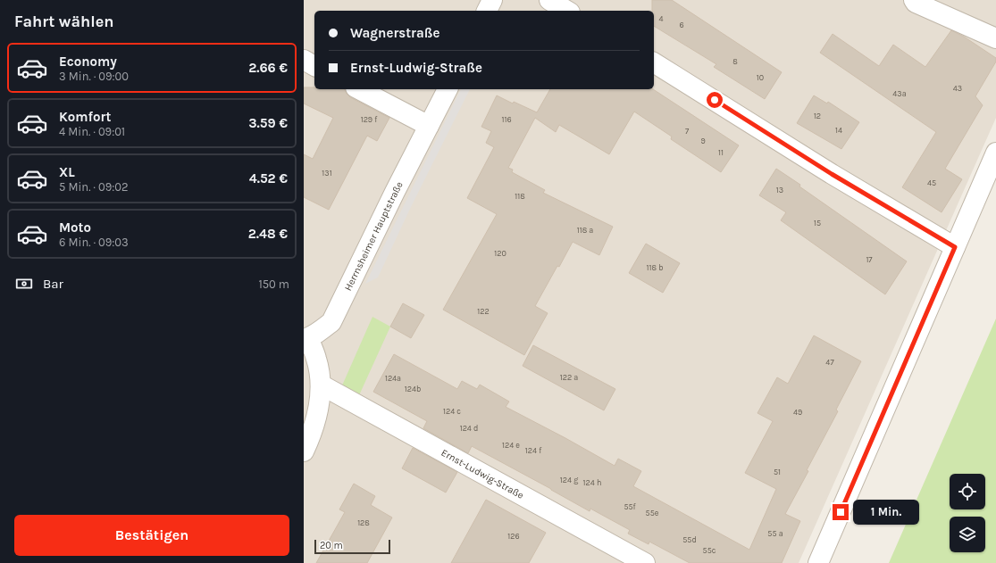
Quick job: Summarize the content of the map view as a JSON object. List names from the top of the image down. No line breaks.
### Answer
{"streets":{"street":["Herrnsheimer Hauptstraße","Ernst-Ludwig-Straße"]},"crossings":[["Herrnsheimer Hauptstraße","Ernst-Ludwig-Straße"]],"house_numbers":["4","6","8","10","43","43a","12","129 f","116","14","7","9","11","131","45","13","118","15","118 a","120","17","118 b","122","47","122 a","124a","124b","124 c","49","124 d","124 e","124 f","51","124 g","124 h","55f","55e","128","55 a","126","55d","55c"],"scale_bar":"20 m","page":{"heading":"Fahrt wählen","banner":["Wagnerstraße","Ernst-Ludwig-Straße"],"list":[{"name":"Economy","note":"3 Min. · 09:00","value":"2.66 €"},{"name":"Komfort","note":"4 Min. · 09:01","value":"3.59 €"},{"name":"XL","note":"5 Min. · 09:02","value":"4.52 €"},{"name":"Moto","note":"6 Min. · 09:03","value":"2.48 €"}],"pay":["Bar","150 m"],"bubble":"1 Min.","buttons":"Bestätigen","scale":"20 m"}}
